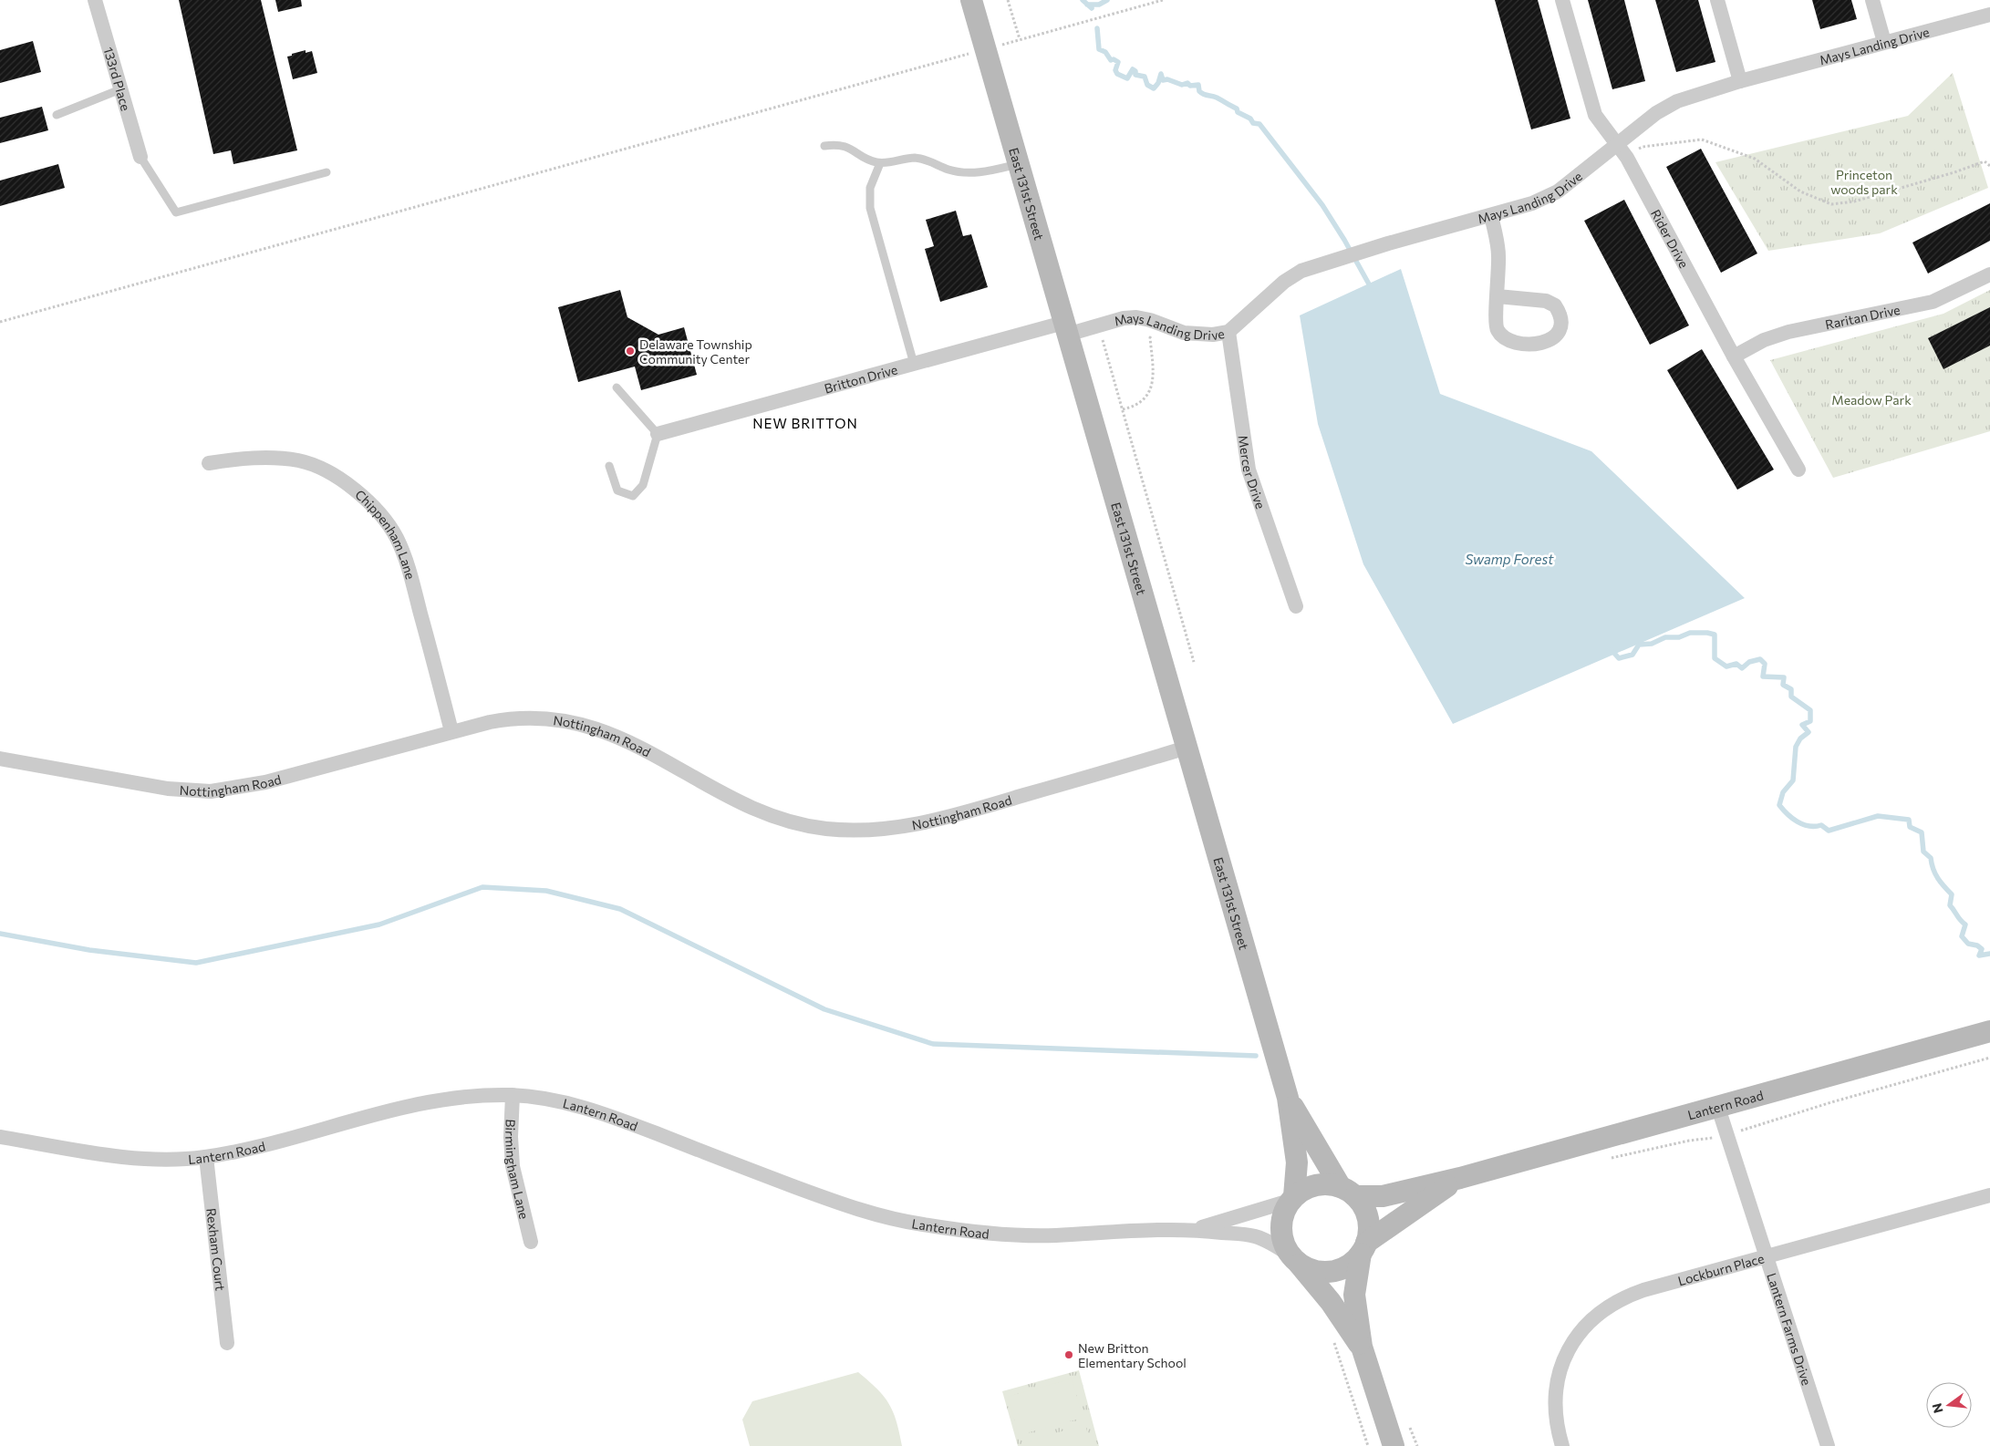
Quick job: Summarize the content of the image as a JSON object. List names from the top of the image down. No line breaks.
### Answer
{"streets":{"street":["Mays Landing Drive","133rd Place","East 131st Street","Rider Drive","Raritan Drive","Britton Drive","Mercer Drive","Chippenham Lane","Nottingham Road","Lantern Road","Birmingham Lane","Rexham Court","Lockburn Place","Lantern Farms Drive"]},"crossings":[["Mays Landing Drive","East 131st Street"],["Mays Landing Drive","Rider Drive"],["Mays Landing Drive","Britton Drive"],["Mays Landing Drive","Mercer Drive"],["East 131st Street","Britton Drive"],["East 131st Street","Nottingham Road"],["East 131st Street","Lantern Road"],["Rider Drive","Raritan Drive"],["Chippenham Lane","Nottingham Road"],["Lantern Road","Birmingham Lane"],["Lantern Road","Rexham Court"],["Lantern Road","Lantern Farms Drive"],["Lockburn Place","Lantern Farms Drive"]],"districts":["NEW BRITTON"],"water":["Swamp Forest"],"parks":["Princeton woods park","Meadow Park"],"places":["Delaware Township Community Center","New Britton Elementary School"],"north":"left"}
